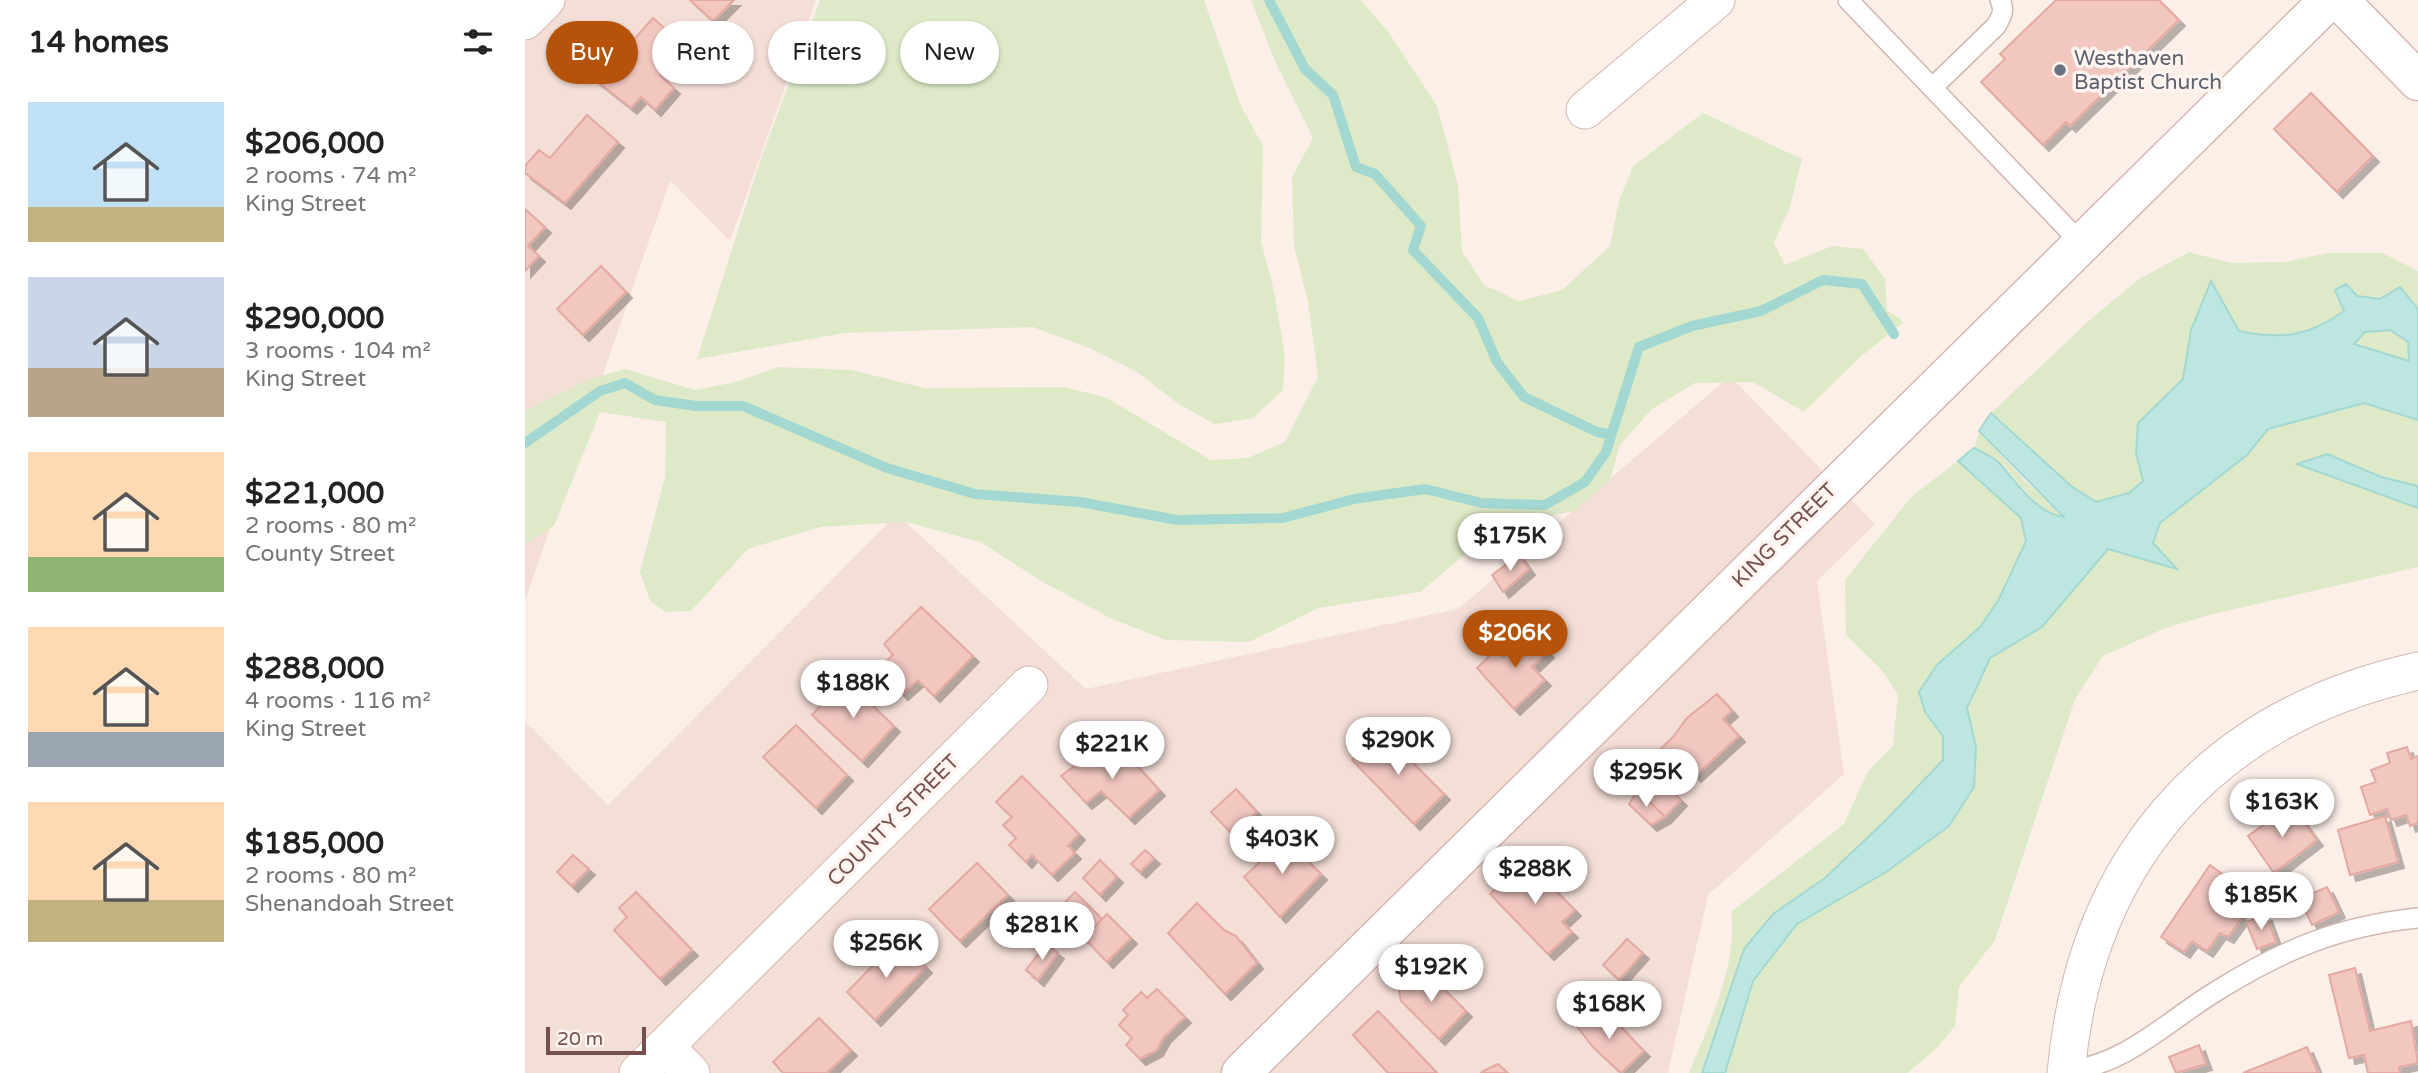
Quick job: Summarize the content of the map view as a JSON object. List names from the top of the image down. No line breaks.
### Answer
{"streets":{"street":["KING STREET","COUNTY STREET"]},"places":["Westhaven Baptist Church"],"scale_bar":"20 m","page":{"heading":"14 homes","chip":["Buy","Rent","Filters","New"],"list":[{"name":"$206,000","note":"2 rooms · 74 m² · King Street"},{"name":"$290,000","note":"3 rooms · 104 m² · King Street"},{"name":"$221,000","note":"2 rooms · 80 m² · County Street"},{"name":"$288,000","note":"4 rooms · 116 m² · King Street"},{"name":"$185,000","note":"2 rooms · 80 m² · Shenandoah Street"}],"price":["$175K","$206K","$188K","$290K","$221K","$295K","$163K","$403K","$288K","$185K","$281K","$256K","$192K","$168K"],"scale":"20 m"}}
